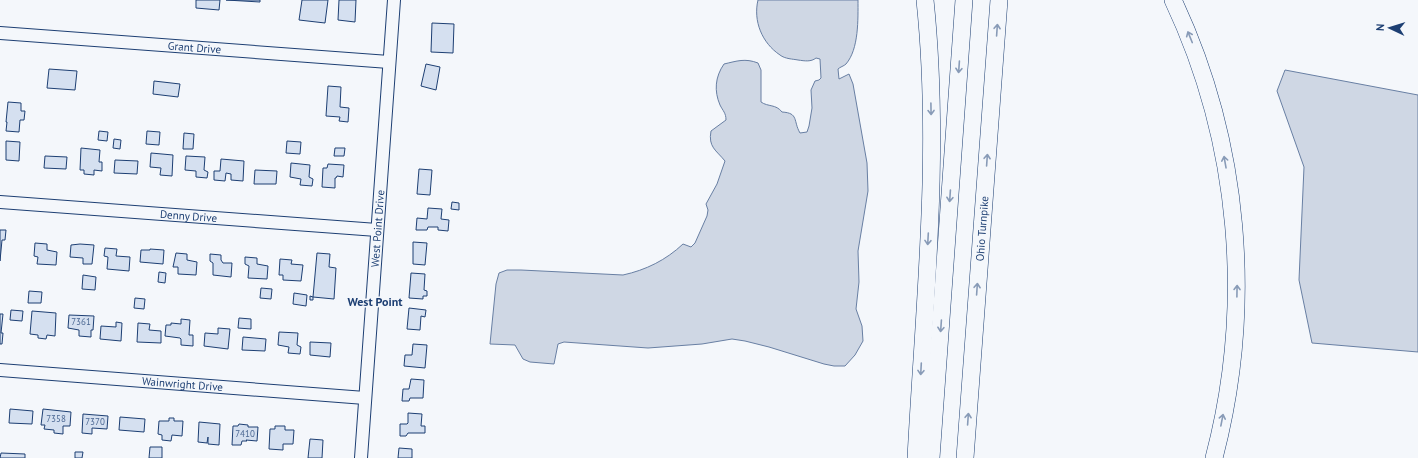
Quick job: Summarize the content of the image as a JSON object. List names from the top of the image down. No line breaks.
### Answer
{"streets":{"highway":["Ohio Turnpike"],"street":["Grant Drive","Denny Drive","West Point Drive","Wainwright Drive"]},"crossings":[["Grant Drive","West Point Drive"],["Denny Drive","West Point Drive"],["West Point Drive","Wainwright Drive"]],"districts":["West Point"],"house_numbers":["7361","7358","7370","7410"],"north":"left"}
